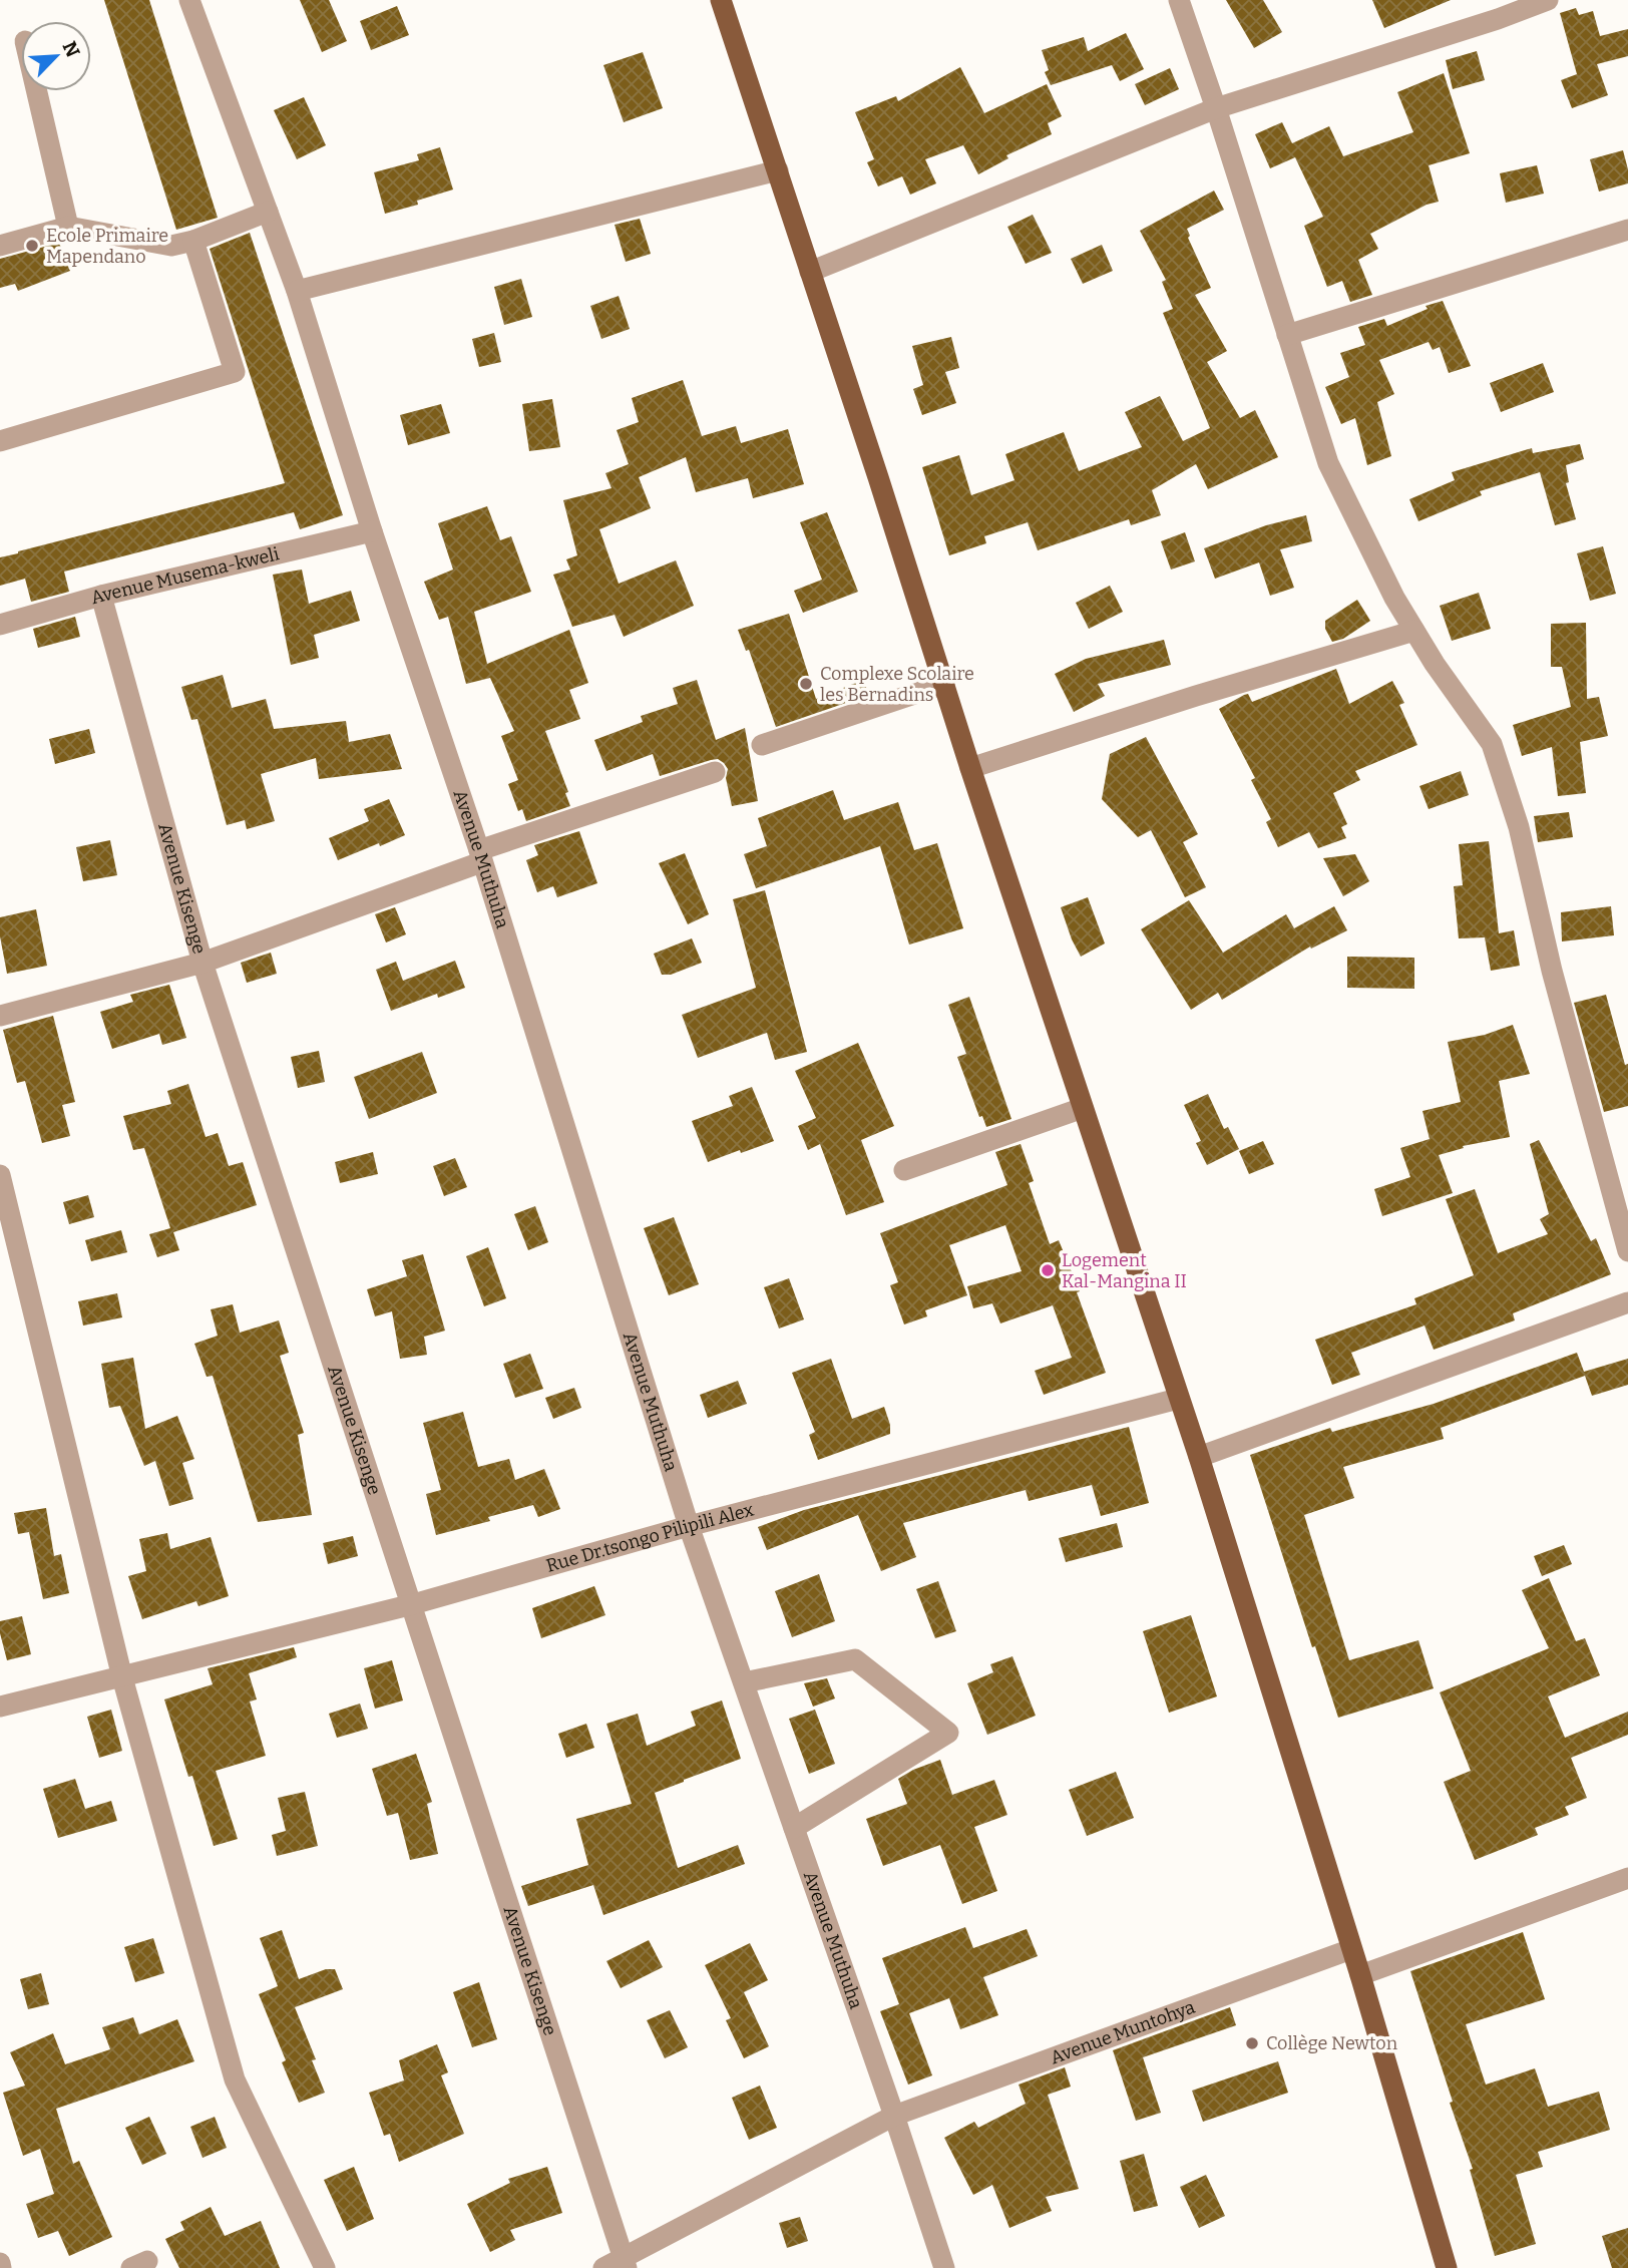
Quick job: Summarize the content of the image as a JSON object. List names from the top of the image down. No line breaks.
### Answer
{"streets":{"street":["Avenue Musema-kweli","Avenue Muthuha","Avenue Kisenge","Rue Dr.tsongo Pilipili Alex","Avenue Muntohya"]},"crossings":[["Avenue Musema-kweli","Avenue Muthuha"],["Avenue Musema-kweli","Avenue Kisenge"],["Avenue Muthuha","Rue Dr.tsongo Pilipili Alex"],["Avenue Muthuha","Avenue Muntohya"],["Avenue Kisenge","Rue Dr.tsongo Pilipili Alex"],["Avenue Kisenge","Avenue Muntohya"]],"places":["Ecole Primaire Mapendano","Complexe Scolaire les Bernadins","Logement Kal-Mangina II","Collège Newton"],"north":"top right"}
